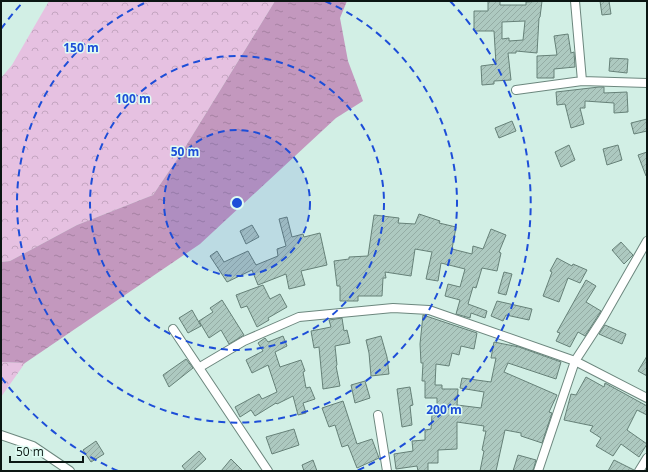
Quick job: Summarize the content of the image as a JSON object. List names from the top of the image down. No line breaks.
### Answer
{"scale_bar":"50 m","rings":["150 m","100 m","50 m","200 m"]}
